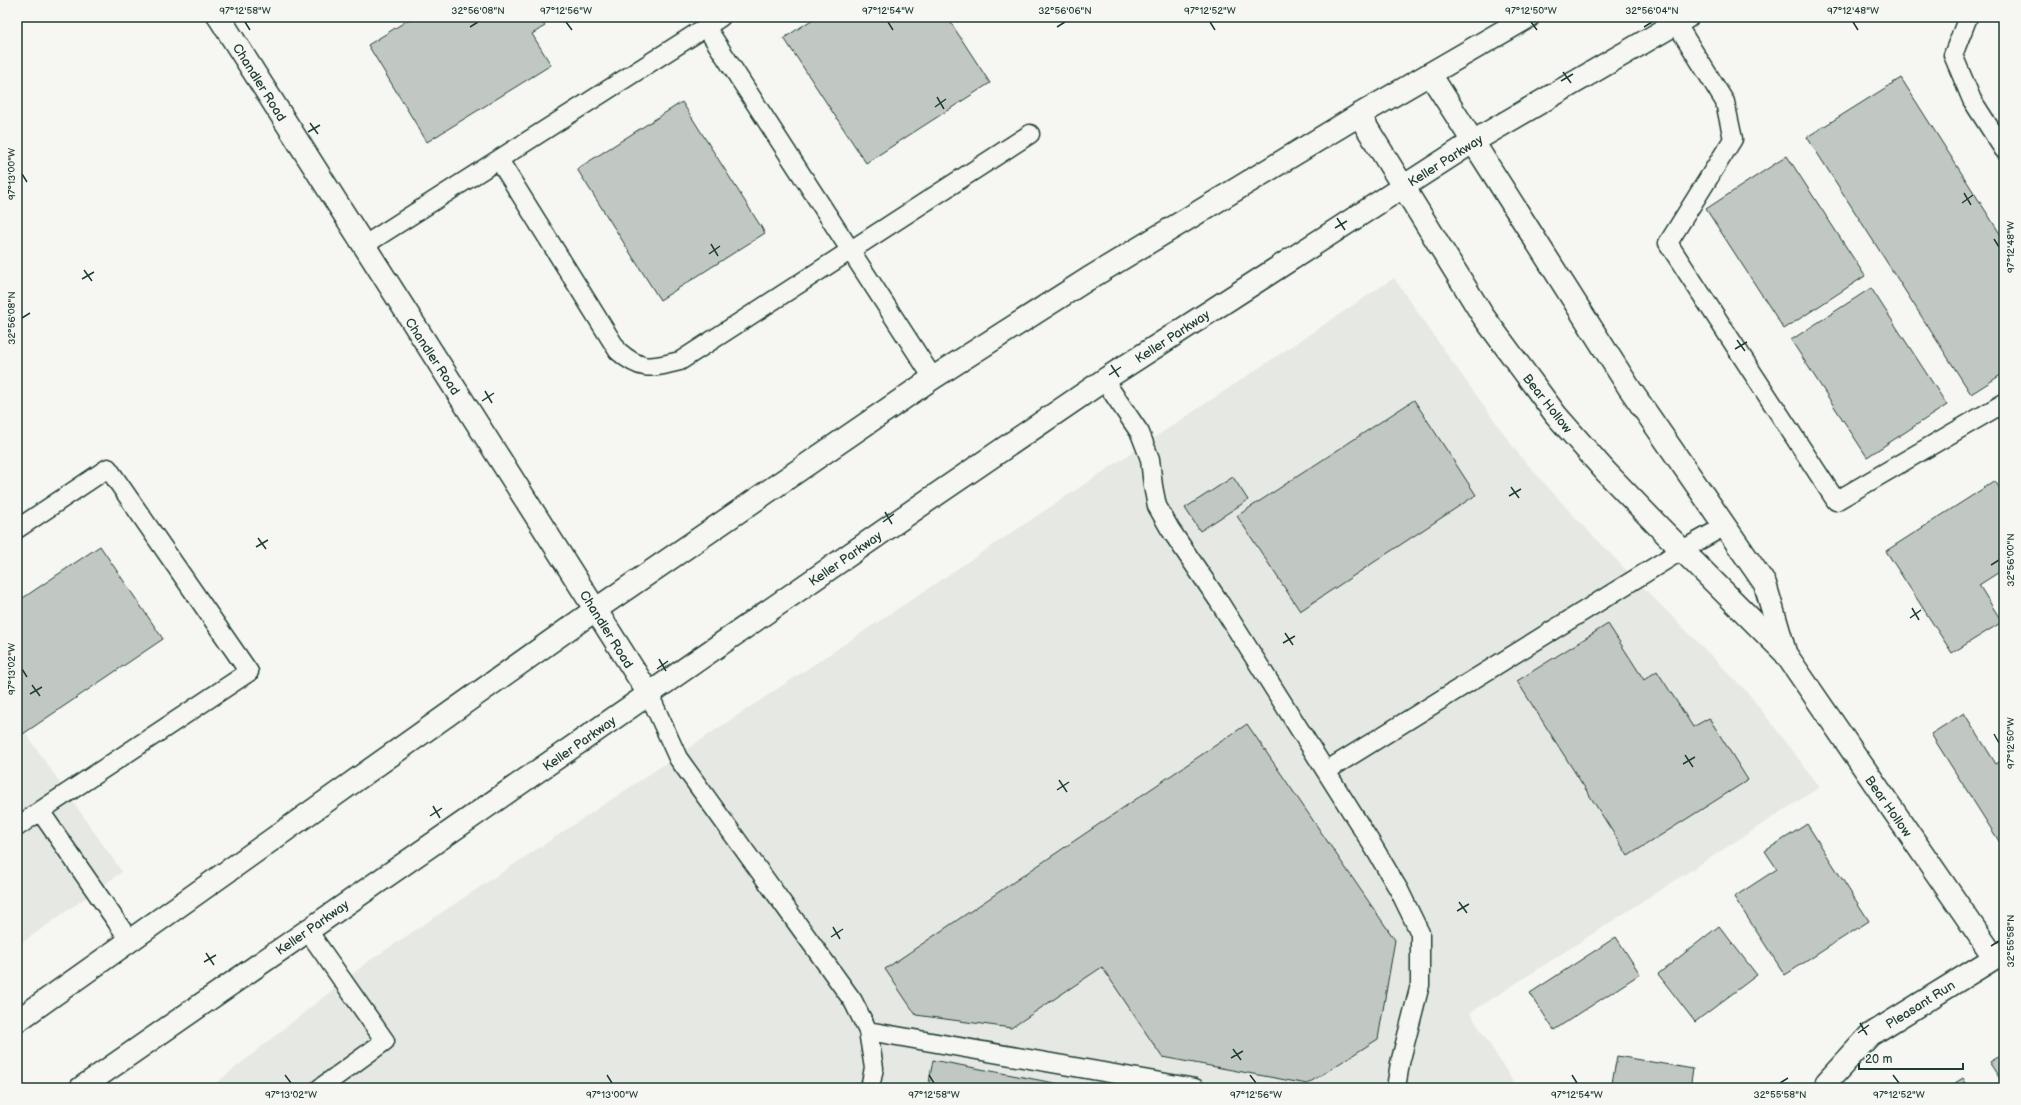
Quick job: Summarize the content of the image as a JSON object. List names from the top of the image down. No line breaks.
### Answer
{"streets":{"main road":["Chandler Road","Keller Parkway","Bear Hollow","Pleasant Run"]},"crossings":[["Chandler Road","Keller Parkway"],["Keller Parkway","Bear Hollow"],["Bear Hollow","Pleasant Run"]],"scale_bar":"20 m","coordinates":["97°12'58\"W","32°56'08\"N","97°12'56\"W","97°12'54\"W","32°56'06\"N","97°12'52\"W","97°12'50\"W","32°56'04\"N","97°12'48\"W","97°13'00\"W","32°56'00\"N","97°13'02\"W","32°55'58\"N"]}
